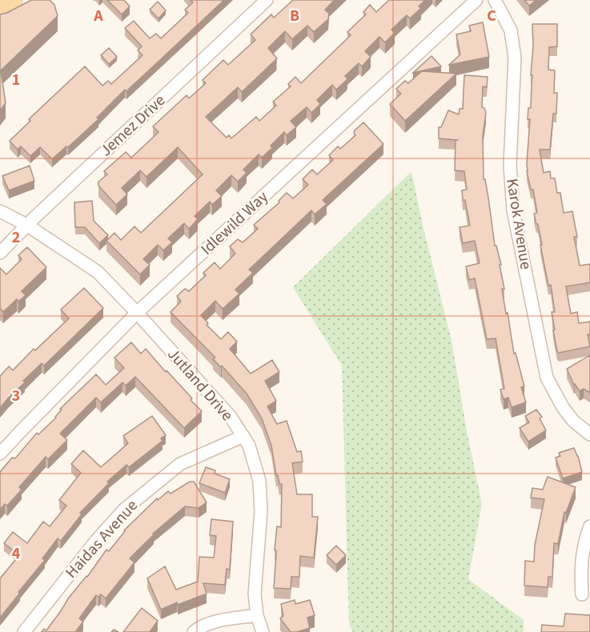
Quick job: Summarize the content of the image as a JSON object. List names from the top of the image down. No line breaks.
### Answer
{"streets":{"street":["Jemez Drive","Idlewild Way","Karok Avenue","Jutland Drive","Haidas Avenue"]},"crossings":[["Jemez Drive","Jutland Drive"],["Idlewild Way","Jutland Drive"],["Jutland Drive","Haidas Avenue"]],"grid":{"columns":["A","B","C"],"rows":["1","2","3","4"]}}
